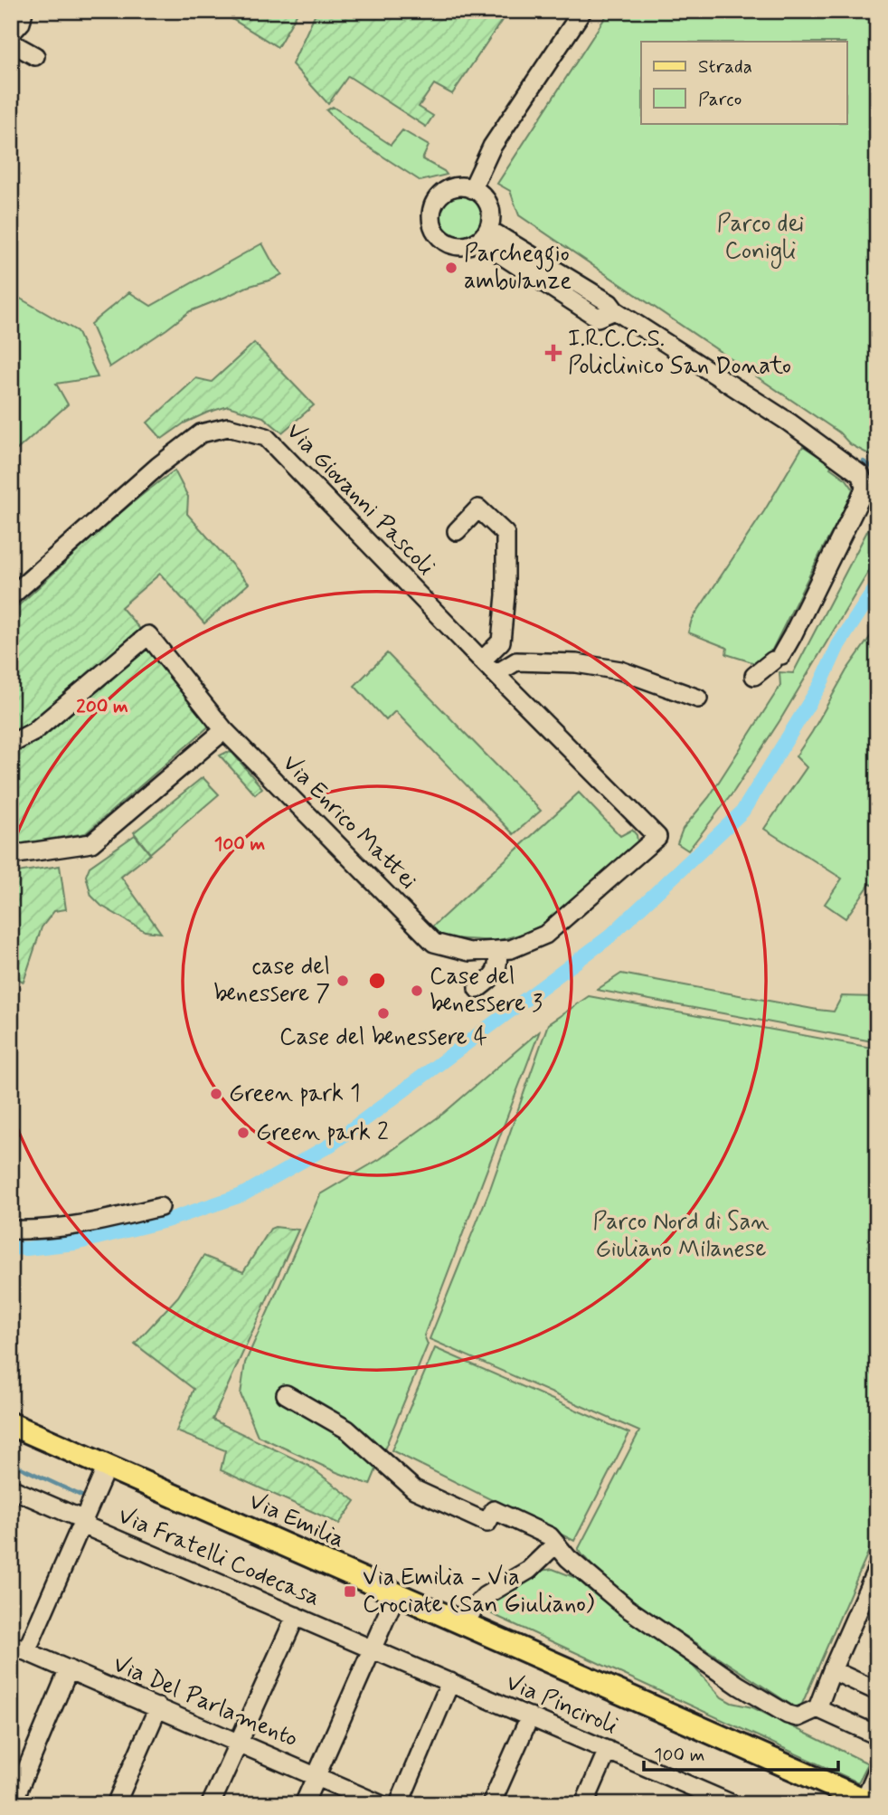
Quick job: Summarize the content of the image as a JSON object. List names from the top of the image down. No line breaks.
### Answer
{"streets":{"main road":["Via Emilia"],"street":["Via Giovanni Pascoli","Via Enrico Mattei","Via Fratelli Codecasa","Via Del Parlamento","Via Pinciroli"]},"crossings":[["Via Giovanni Pascoli","Via Enrico Mattei"],["Via Fratelli Codecasa","Via Pinciroli"]],"parks":["Parco dei Conigli","Parco Nord di San Giuliano Milanese"],"places":{"other":["Parcheggio ambulanze","case del benessere 7","Case del benessere 3","Case del benessere 4","Green park 1","Green park 2"],"health":["I.R.C.C.S. Policlinico San Donato"],"transit":["Via Emilia - Via Crociate (San Giuliano)"]},"legend":["Strada","Parco"],"scale_bar":"100 m","rings":["200 m","100 m"]}
